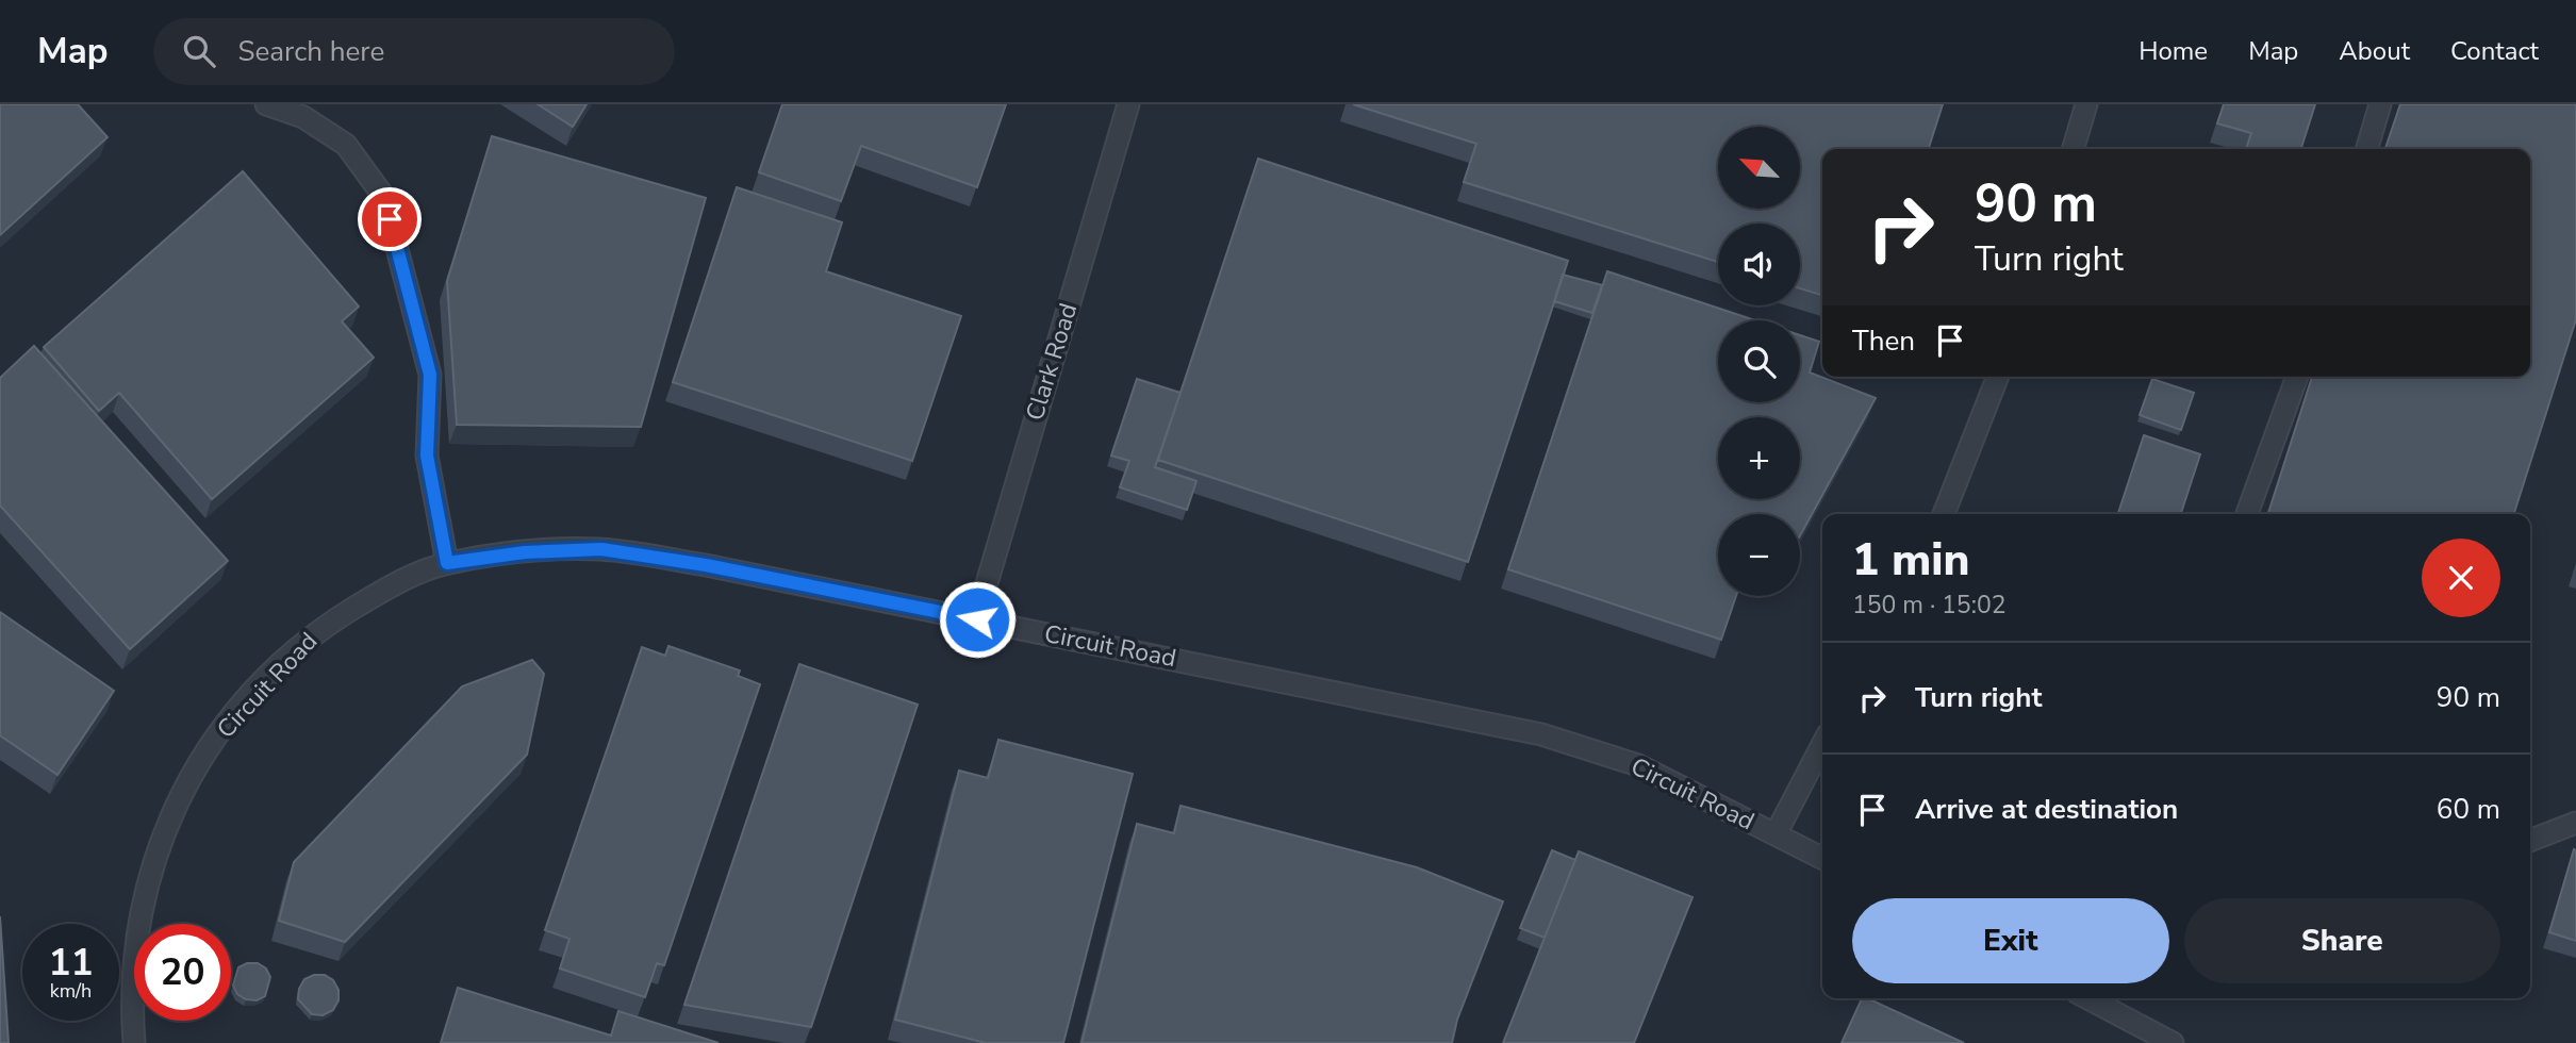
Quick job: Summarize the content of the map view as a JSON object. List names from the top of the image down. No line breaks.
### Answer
{"streets":{"lane":["Clark Road","Circuit Road"]},"crossings":[["Clark Road","Circuit Road"]],"north":"top left","page":{"header":"Map","search":"Search here","nav":["Home","Map","About","Contact"],"map_buttons":["+","−"],"turn":["90 m","Turn right"],"then":"Then","heading":["1 min","150 m · 15:02"],"list":[{"name":"Turn right","value":"90 m"},{"name":"Arrive at destination","value":"60 m"}],"buttons":["Exit","Share"],"speed":"11 km/h","limit":"20"}}
